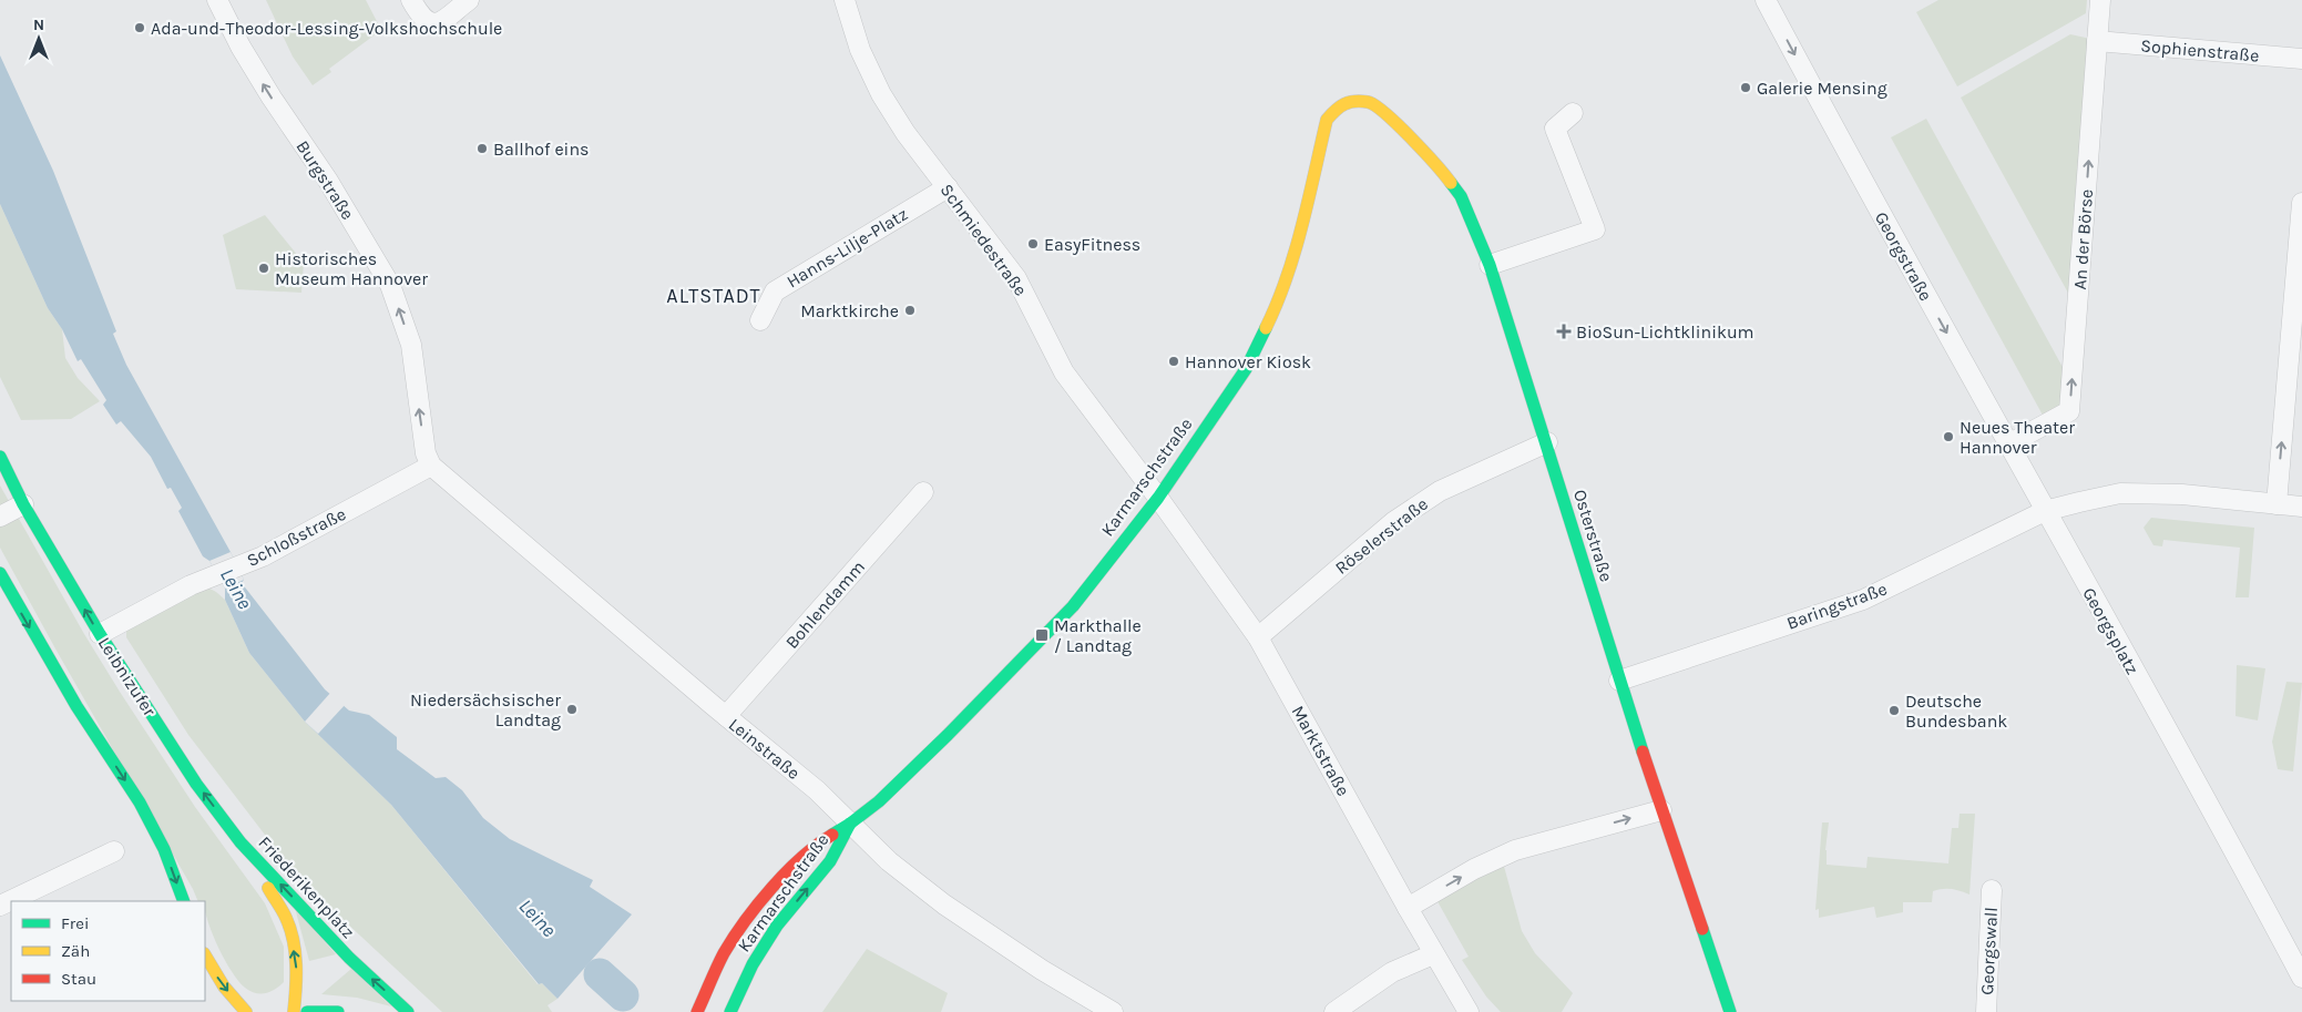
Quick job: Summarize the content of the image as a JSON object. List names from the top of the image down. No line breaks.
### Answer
{"streets":{"street":["Sophienstraße","Burgstraße","Schmiedestraße","An der Börse","Hanns-Lilje-Platz","Georgstraße","Karmarschstraße","Röselerstraße","Osterstraße","Schloßstraße","Bohlendamm","Baringstraße","Georgsplatz","Leibnizufer","Leinstraße","Marktstraße","Friederikenplatz","Georgswall"]},"crossings":[["Sophienstraße","An der Börse"],["Burgstraße","Schloßstraße"],["Burgstraße","Leinstraße"],["Schmiedestraße","Hanns-Lilje-Platz"],["Schmiedestraße","Karmarschstraße"],["Schmiedestraße","Marktstraße"],["An der Börse","Georgstraße"],["Georgstraße","Baringstraße"],["Georgstraße","Georgsplatz"],["Karmarschstraße","Osterstraße"],["Karmarschstraße","Leinstraße"],["Karmarschstraße","Marktstraße"],["Röselerstraße","Osterstraße"],["Röselerstraße","Marktstraße"],["Osterstraße","Baringstraße"],["Schloßstraße","Leibnizufer"],["Schloßstraße","Leinstraße"],["Bohlendamm","Leinstraße"],["Baringstraße","Georgsplatz"],["Leibnizufer","Friederikenplatz"]],"one_way":["Burgstraße","An der Börse","Georgstraße","Friederikenplatz"],"districts":["ALTSTADT"],"water":["Leine"],"places":{"other":["Ada-und-Theodor-Lessing-Volkshochschule","Galerie Mensing","Ballhof eins","EasyFitness","Historisches Museum Hannover","Marktkirche","Hannover Kiosk","Neues Theater Hannover","Niedersächsischer Landtag","Deutsche Bundesbank"],"health":["BioSun-Lichtklinikum"],"transit":["Markthalle / Landtag"]},"legend":["Frei","Zäh","Stau"],"north":"top"}
